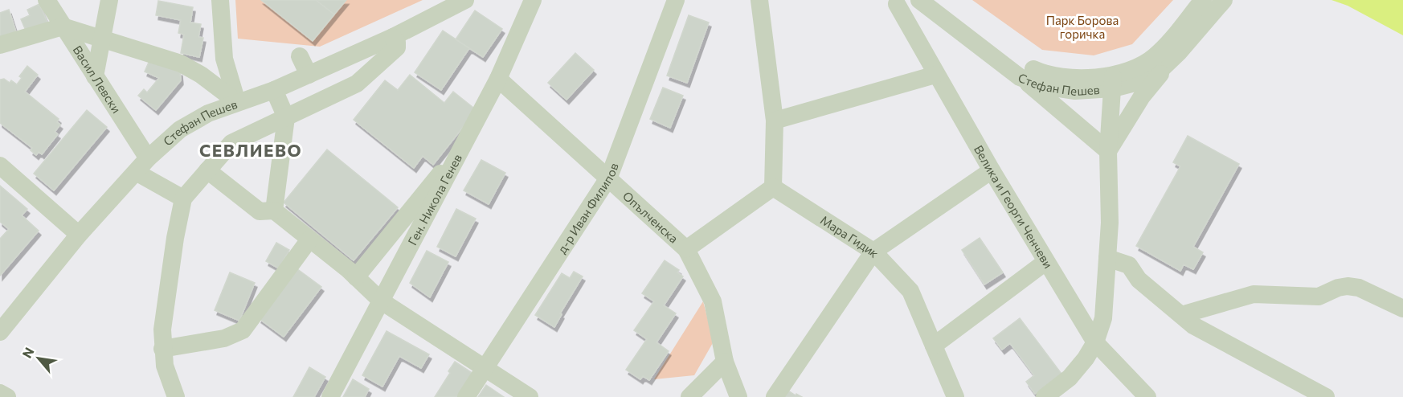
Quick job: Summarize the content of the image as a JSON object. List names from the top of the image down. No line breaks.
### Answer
{"streets":{"street":["Васил Левски","Стефан Пешев","Ген. Никола Генев","д-р Иван Филипов","Велика и Георги Ченчеви","Опълченска","Мара Гидик"]},"crossings":[["Васил Левски","Стефан Пешев"],["Ген. Никола Генев","Опълченска"],["д-р Иван Филипов","Опълченска"]],"districts":["СЕВЛИЕВО"],"parks":["Парк Борова горичка"],"north":"top left"}
